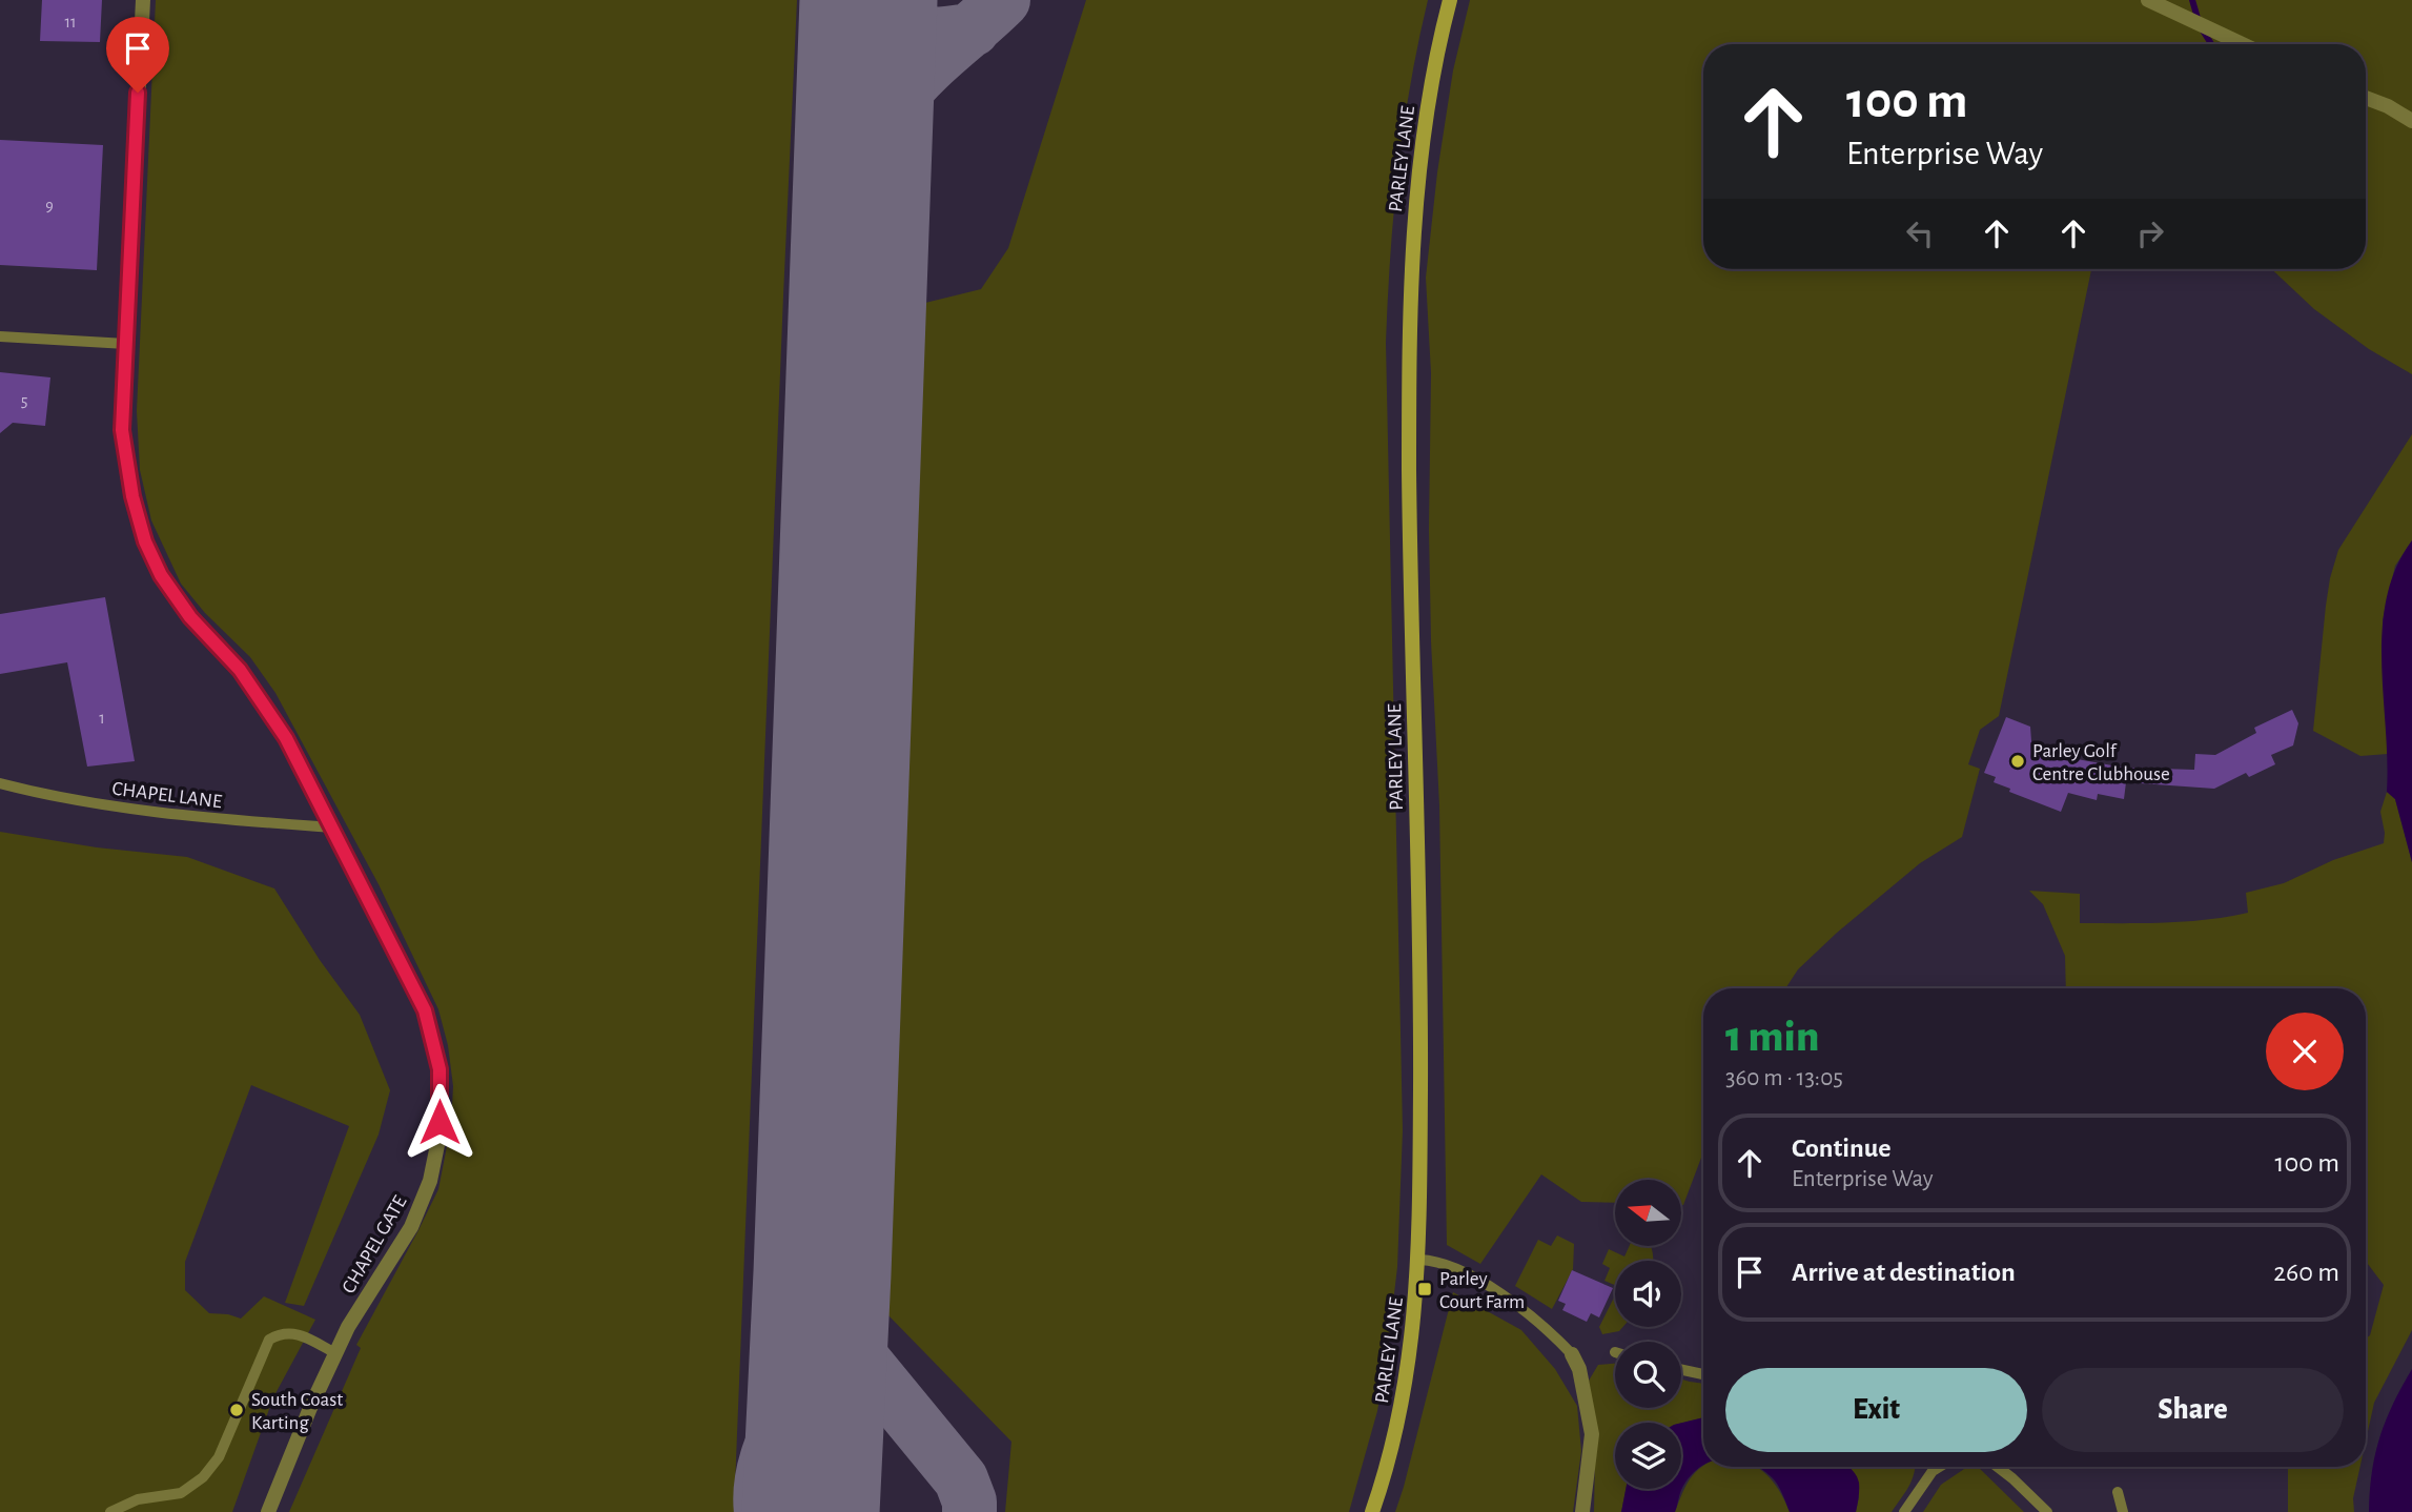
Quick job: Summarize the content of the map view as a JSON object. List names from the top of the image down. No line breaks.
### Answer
{"streets":{"main road":["PARLEY LANE"],"street":["CHAPEL GATE"],"lane":["CHAPEL LANE"]},"crossings":[["CHAPEL LANE","CHAPEL GATE"]],"places":{"other":["Parley Golf Centre Clubhouse","South Coast Karting"],"transit":["Parley Court Farm"]},"house_numbers":["11","9","5","1"],"north":"left","page":{"turn":["100 m","Enterprise Way"],"heading":["1 min","360 m · 13:05"],"list":[{"name":"Continue","note":"Enterprise Way","value":"100 m"},{"name":"Arrive at destination","value":"260 m"}],"buttons":["Exit","Share"]}}
